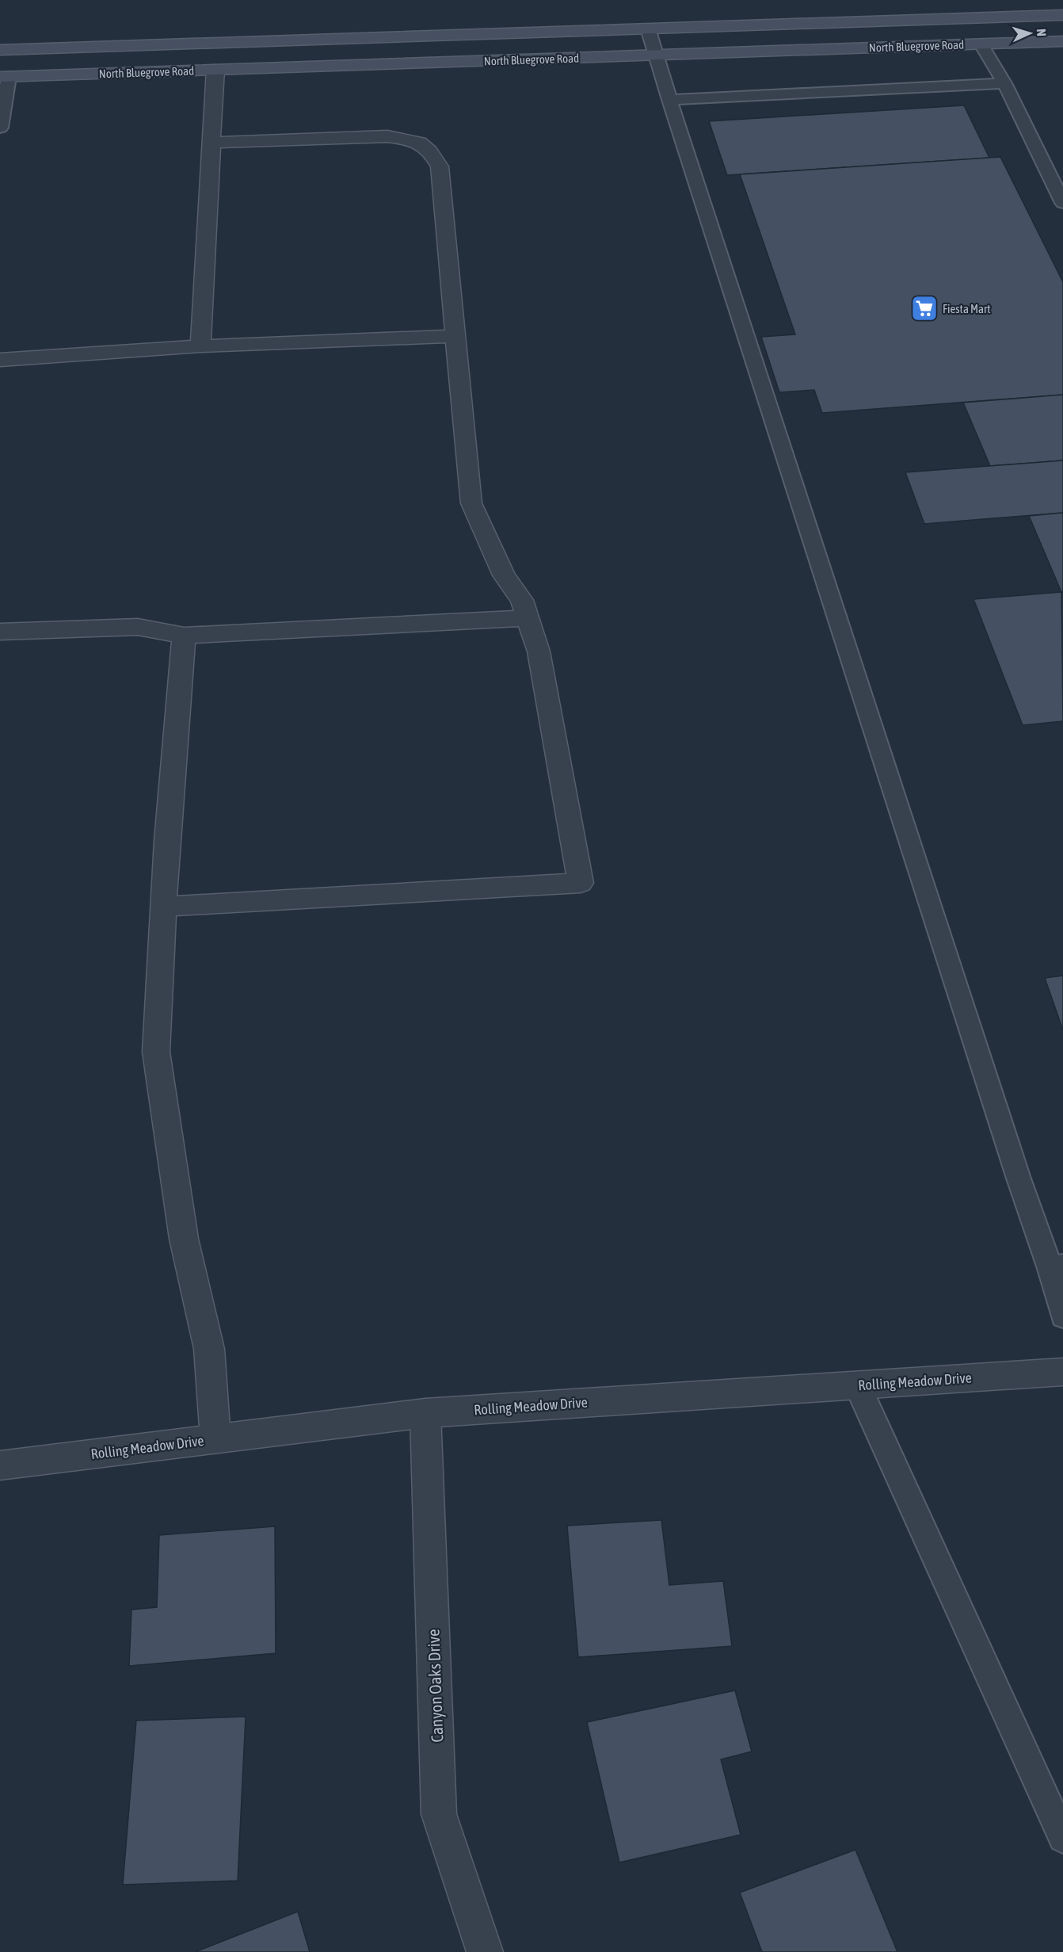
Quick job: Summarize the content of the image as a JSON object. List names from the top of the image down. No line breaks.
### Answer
{"streets":{"main road":["North Bluegrove Road"],"street":["Rolling Meadow Drive","Canyon Oaks Drive"]},"crossings":[["Rolling Meadow Drive","Canyon Oaks Drive"]],"places":{"supermarket":["Fiesta Mart"]},"north":"right"}
